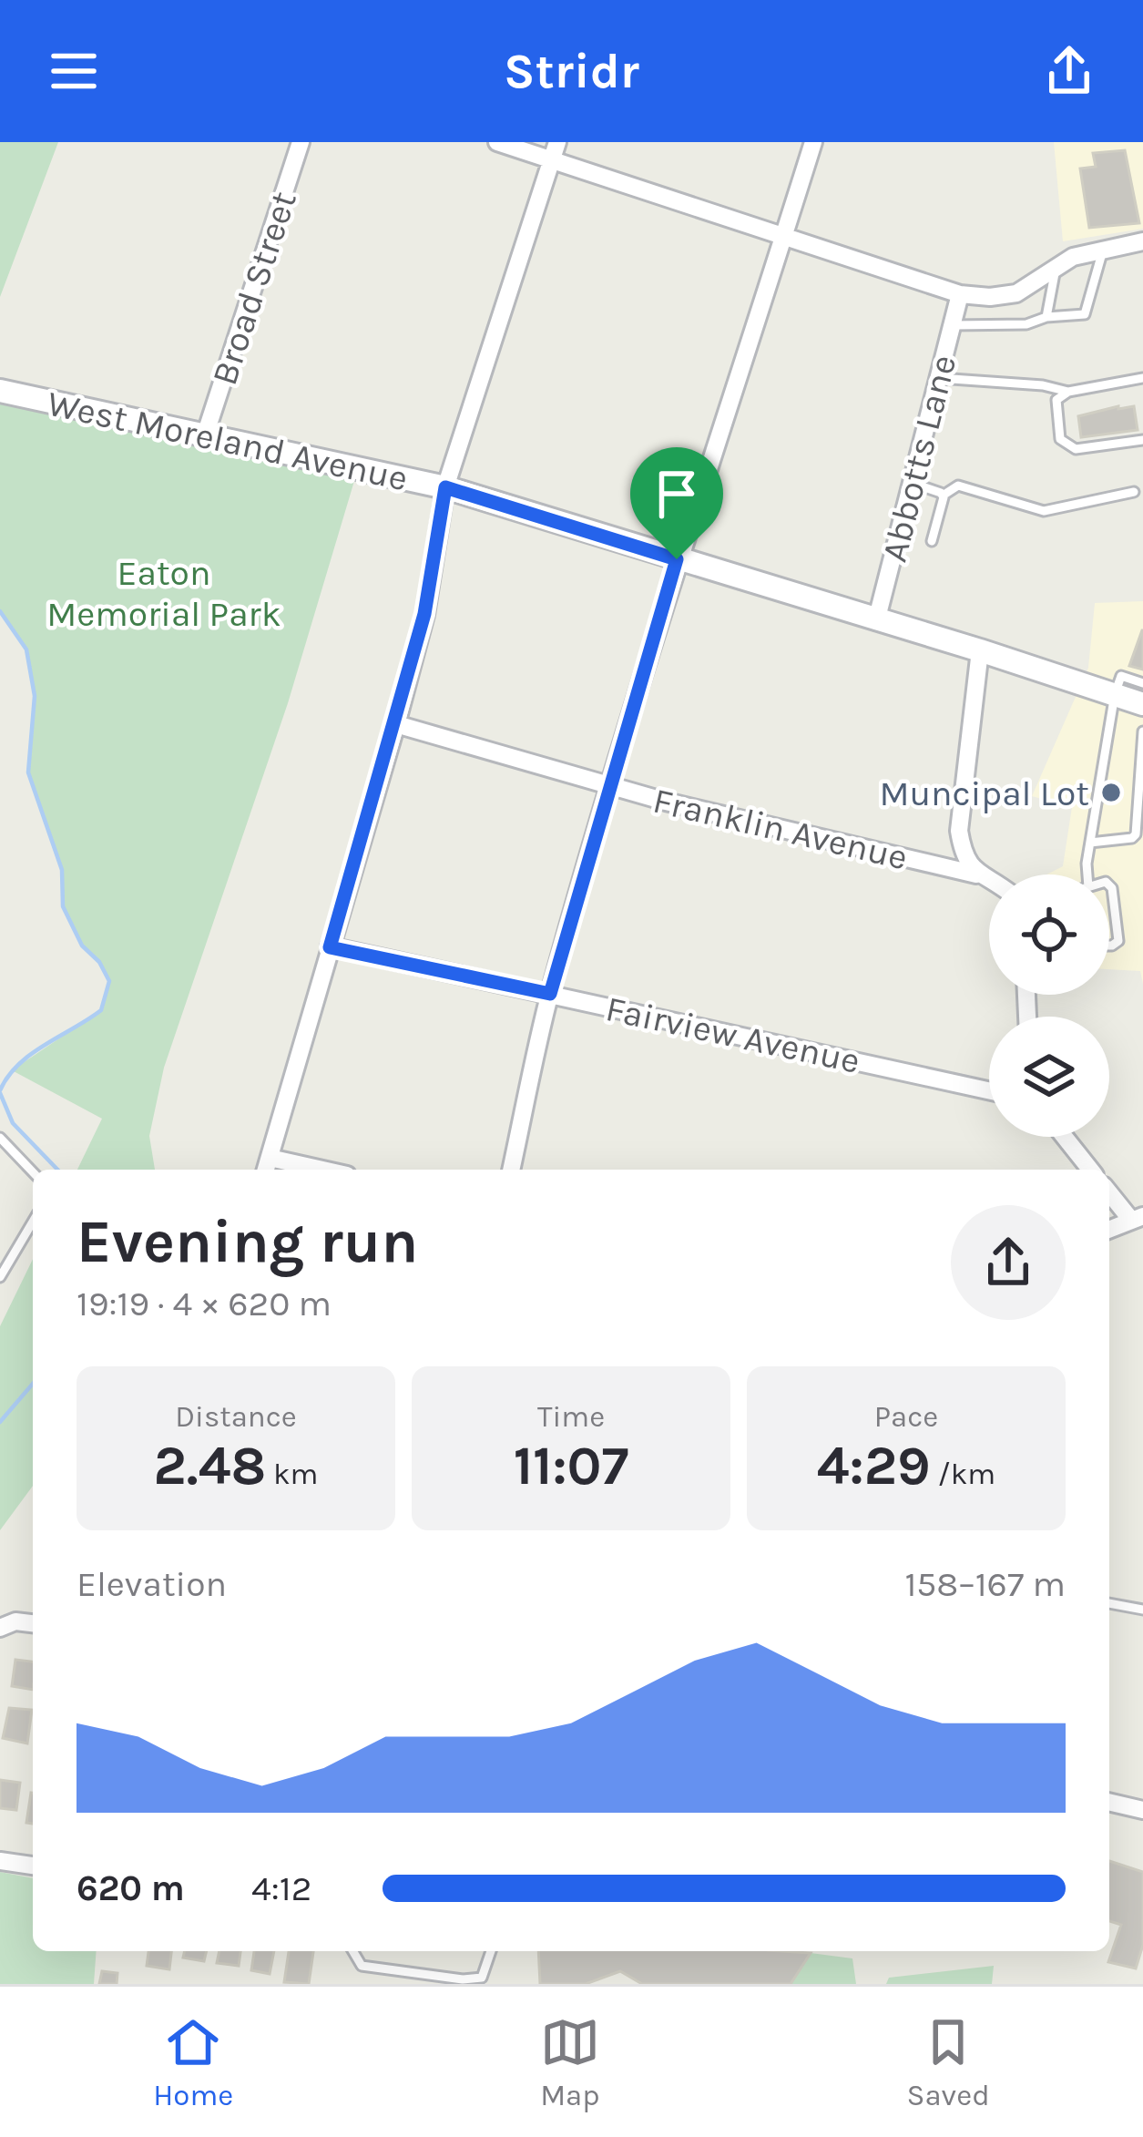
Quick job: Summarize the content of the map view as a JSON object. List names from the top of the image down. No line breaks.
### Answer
{"streets":{"street":["Broad Street","West Moreland Avenue","Abbotts Lane","Franklin Avenue","Fairview Avenue"]},"crossings":[["Broad Street","West Moreland Avenue"],["West Moreland Avenue","Abbotts Lane"]],"parks":["Eaton Memorial Park"],"places":["Muncipal Lot"],"page":{"header":"Stridr","heading":["Evening run","19:19 · 4 × 620 m"],"stats":[["Distance","2.48 km"],["Time","11:07"],["Pace","4:29 /km"]],"chart":["Elevation","158–167 m"],"list":[{"name":"620 m","note":"4:12"}],"tabs":["Home","Map","Saved"]}}
